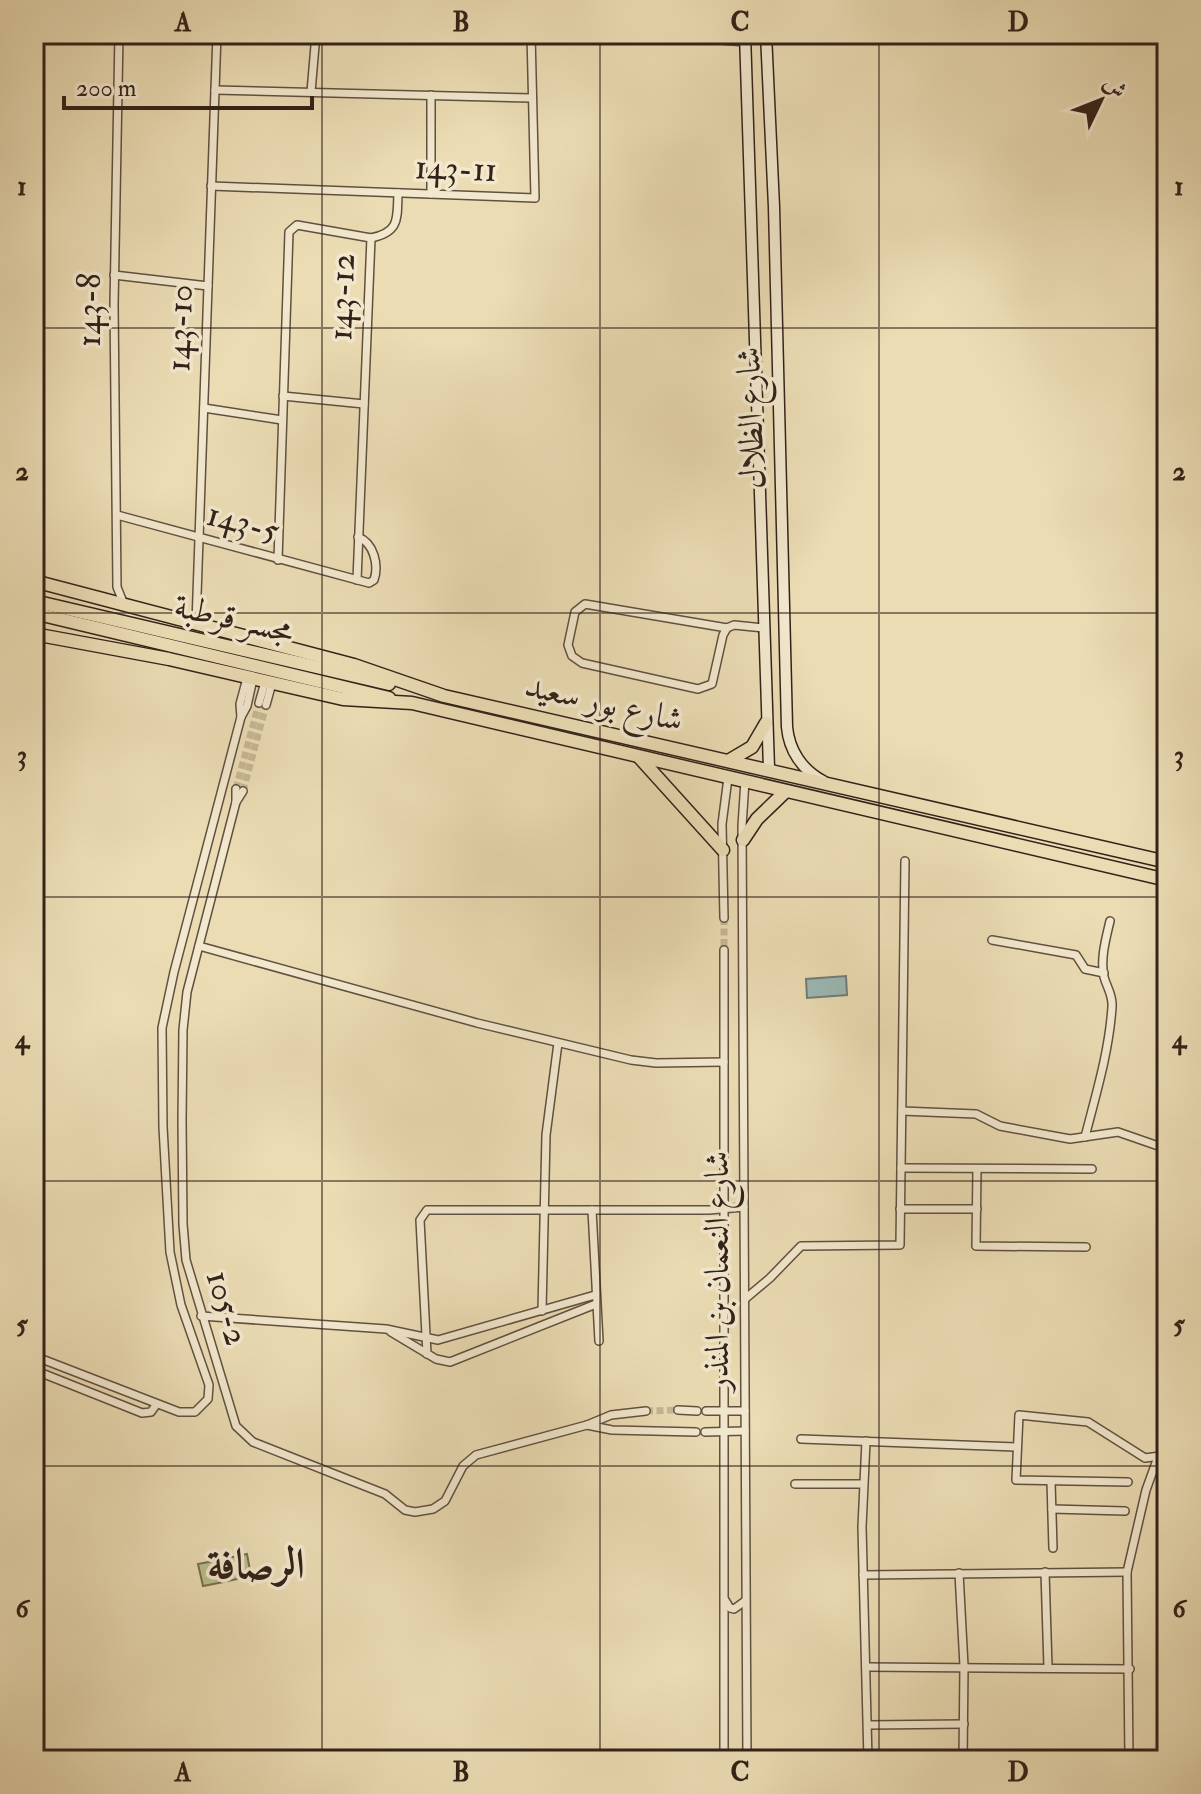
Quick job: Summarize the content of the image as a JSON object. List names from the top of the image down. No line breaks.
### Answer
{"streets":{"main road":["مجسر قرطبة","شارع بور سعيد"],"street":["143-11","143-12","143-8","143-10","شارع الظلال","143-5","شارع النعمان بن المنذر","105-2"]},"crossings":[["143-11","143-10"],["143-12","143-5"],["143-8","143-5"],["143-8","شارع بور سعيد"],["143-10","143-5"],["143-10","شارع بور سعيد"],["شارع الظلال","شارع بور سعيد"],["مجسر قرطبة","شارع بور سعيد"],["شارع بور سعيد","شارع النعمان بن المنذر"],["شارع النعمان بن المنذر","105-2"]],"districts":["الرصافة"],"scale_bar":"200 m","north":"top right","grid":{"columns":["A","B","C","D"],"rows":["1","2","3","4","5","6"]}}
